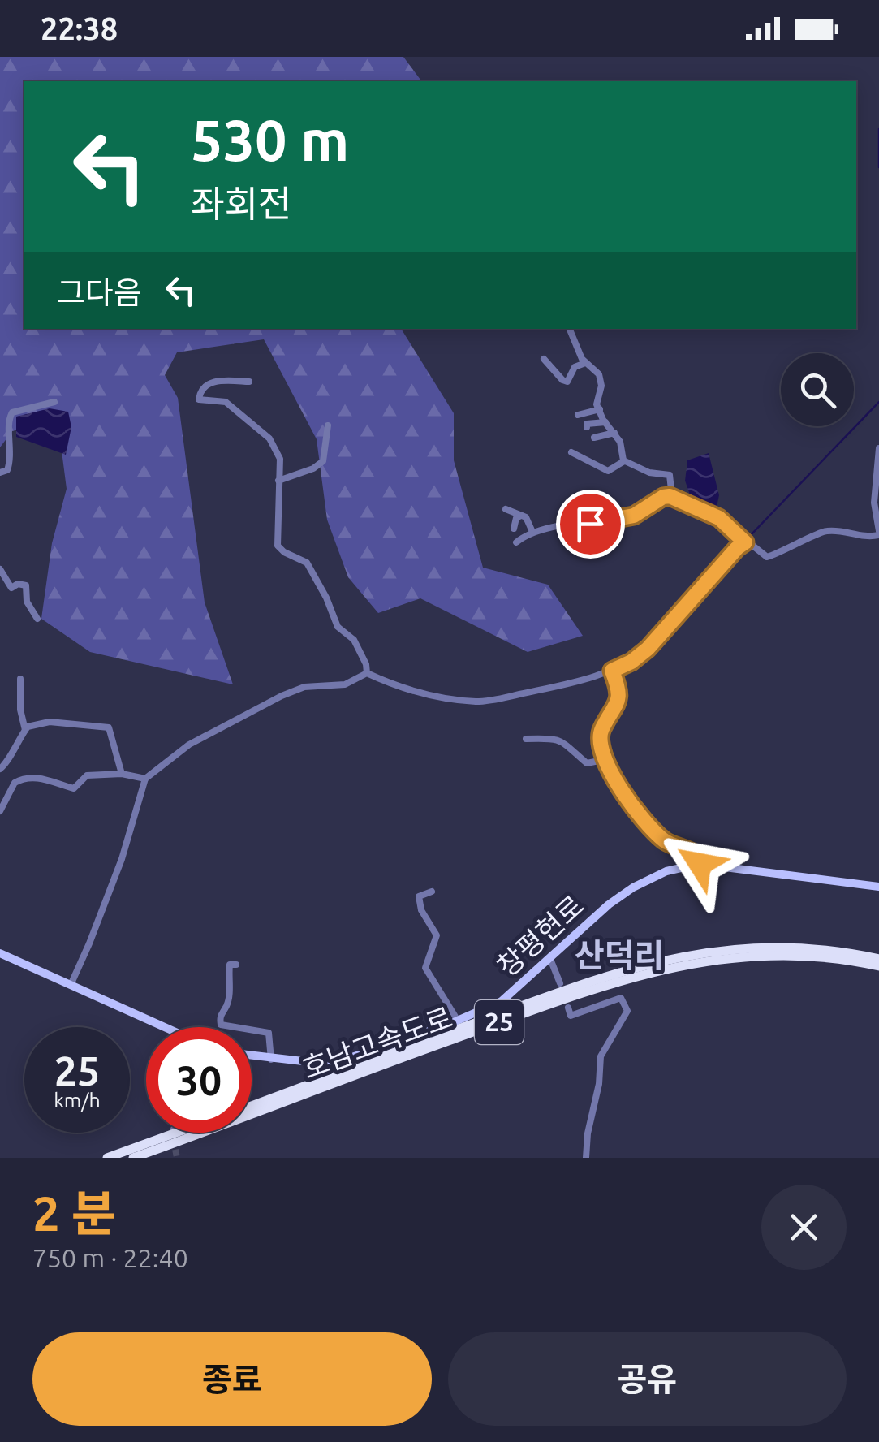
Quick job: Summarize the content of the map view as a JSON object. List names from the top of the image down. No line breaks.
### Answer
{"streets":{"highway":["25","호남고속도로"],"main road":["창평현로"]},"districts":["산덕리"],"page":{"status":"22:38","turn":["530 m","좌회전"],"then":"그다음","speed":"25 km/h","limit":"30","heading":["2 분","750 m · 22:40"],"buttons":["종료","공유"]}}
